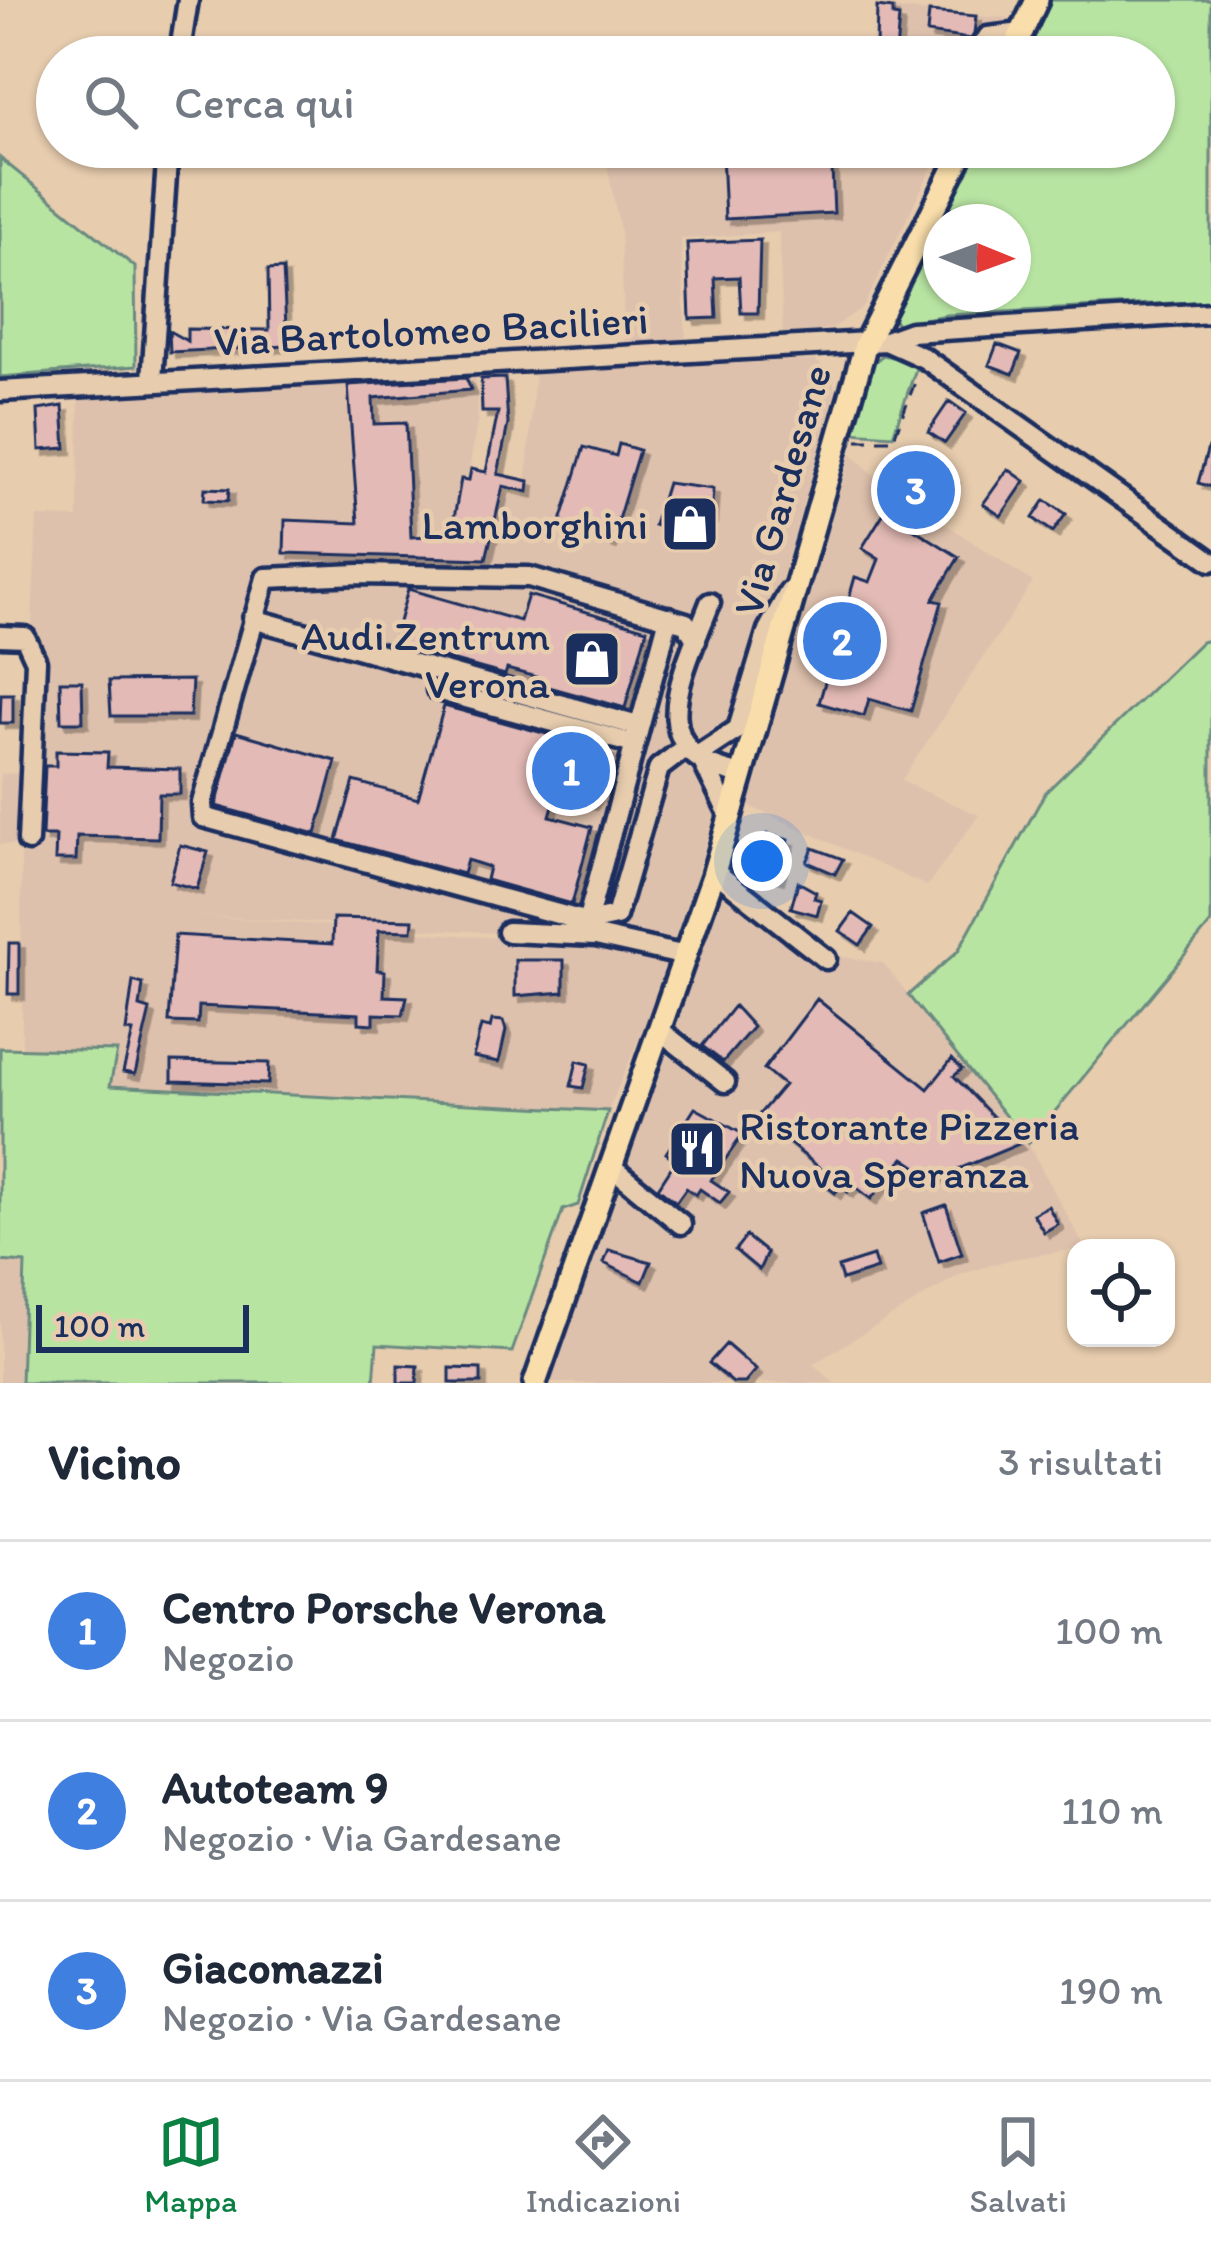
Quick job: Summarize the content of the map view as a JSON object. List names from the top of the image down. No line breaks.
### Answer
{"streets":{"main road":["Via Gardesane"],"street":["Via Bartolomeo Bacilieri"]},"crossings":[["Via Bartolomeo Bacilieri","Via Gardesane"]],"places":{"shop":["Lamborghini","Audi Zentrum Verona"],"restaurant":["Ristorante Pizzeria Nuova Speranza"]},"scale_bar":"100 m","north":"right","page":{"search":"Cerca qui","pins":["3","2","1"],"scale":"100 m","heading":["Vicino","3 risultati"],"list":[{"mark":"1","name":"Centro Porsche Verona","note":"Negozio","value":"100 m"},{"mark":"2","name":"Autoteam 9","note":"Negozio · Via Gardesane","value":"110 m"},{"mark":"3","name":"Giacomazzi","note":"Negozio · Via Gardesane","value":"190 m"}],"nav":["Mappa","Indicazioni","Salvati"]}}
